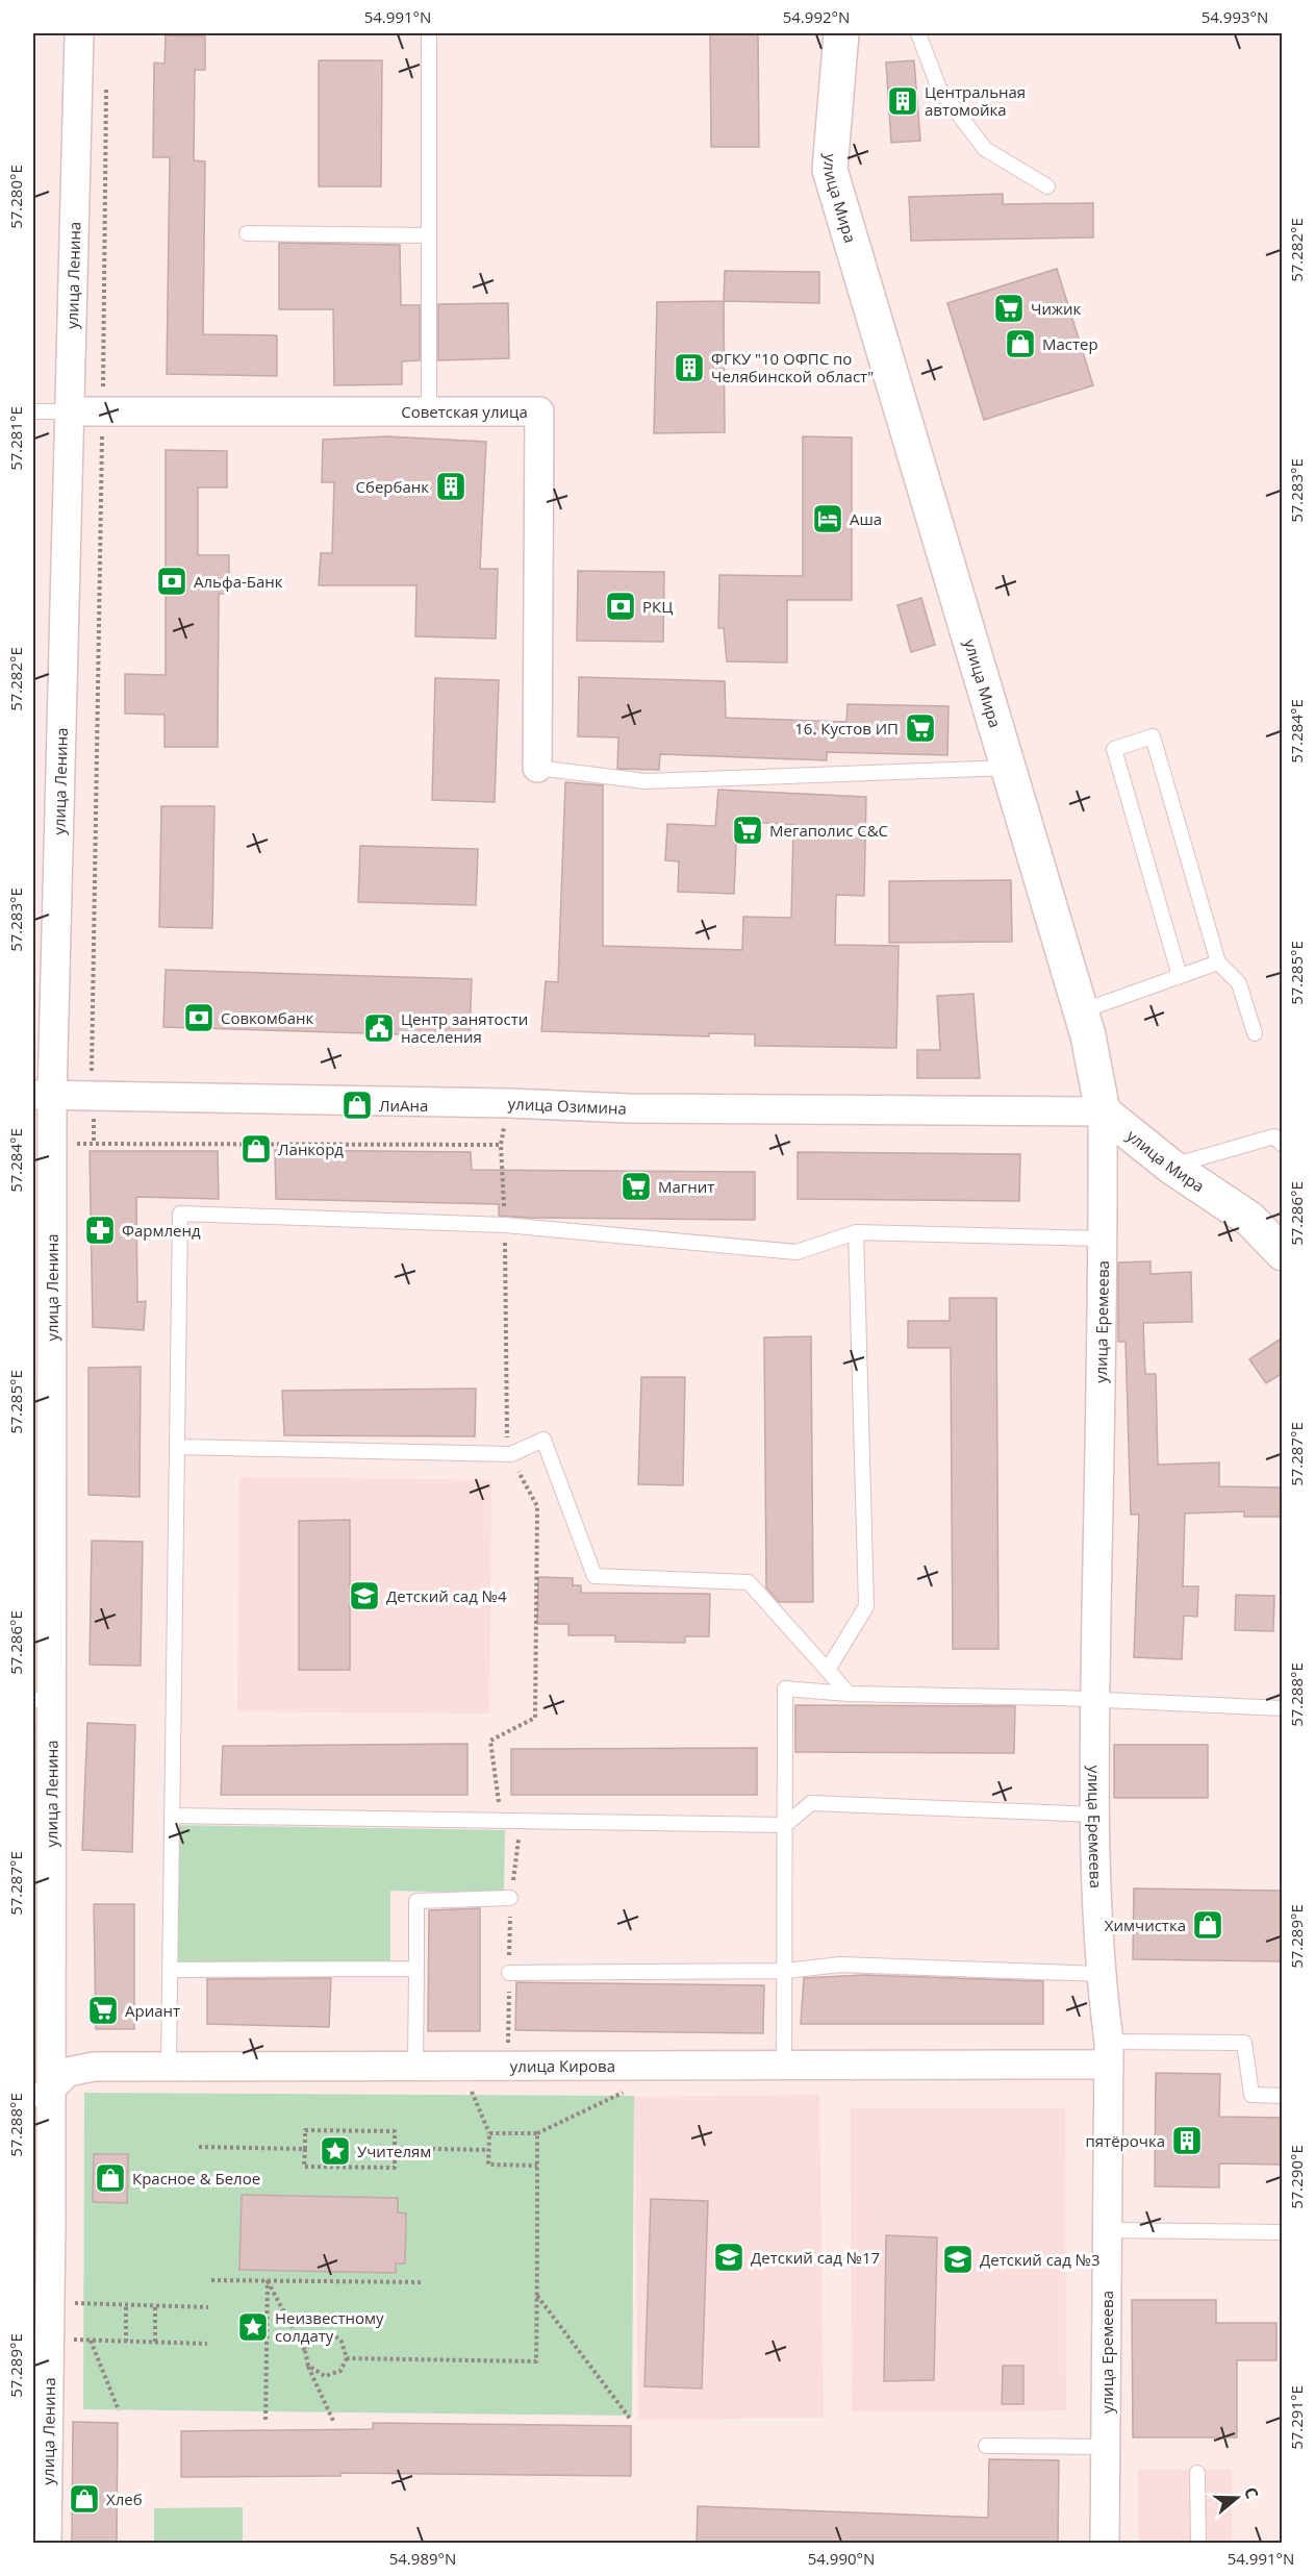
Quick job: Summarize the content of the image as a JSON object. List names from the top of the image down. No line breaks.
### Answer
{"streets":{"street":["улица Мира","улица Ленина","Советская улица","улица Озимина","улица Еремеева","улица Кирова"]},"crossings":[["улица Мира","улица Озимина"],["улица Мира","улица Еремеева"],["улица Ленина","Советская улица"],["улица Ленина","улица Озимина"],["улица Ленина","улица Кирова"],["улица Озимина","улица Еремеева"],["улица Еремеева","улица Кирова"]],"places":{"building":["Центральная автомойка","ФГКУ \"10 ОФПС по Челябинской област\"","Сбербанк","пятёрочка"],"supermarket":["Чижик","16. Кустов ИП","Мегаполис C&C","Магнит","Ариант"],"shop":["Мастер","ЛиАна","Ланкорд","Химчистка","Красное & Белое","Хлеб"],"hotel":["Аша"],"bank":["Альфа-Банк","РКЦ","Совкомбанк"],"public building":["Центр занятости населения"],"pharmacy":["Фармленд"],"school or university":["Детский сад №4","Детский сад №17","Детский сад №3"],"place":["Учителям","Неизвестному солдату"]},"north":"right","coordinates":["54.991°N","54.992°N","54.993°N","57.280°E","57.282°E","57.281°E","57.283°E","57.284°E","57.285°E","57.286°E","57.287°E","57.288°E","57.289°E","57.290°E","57.291°E","54.989°N","54.990°N"]}
